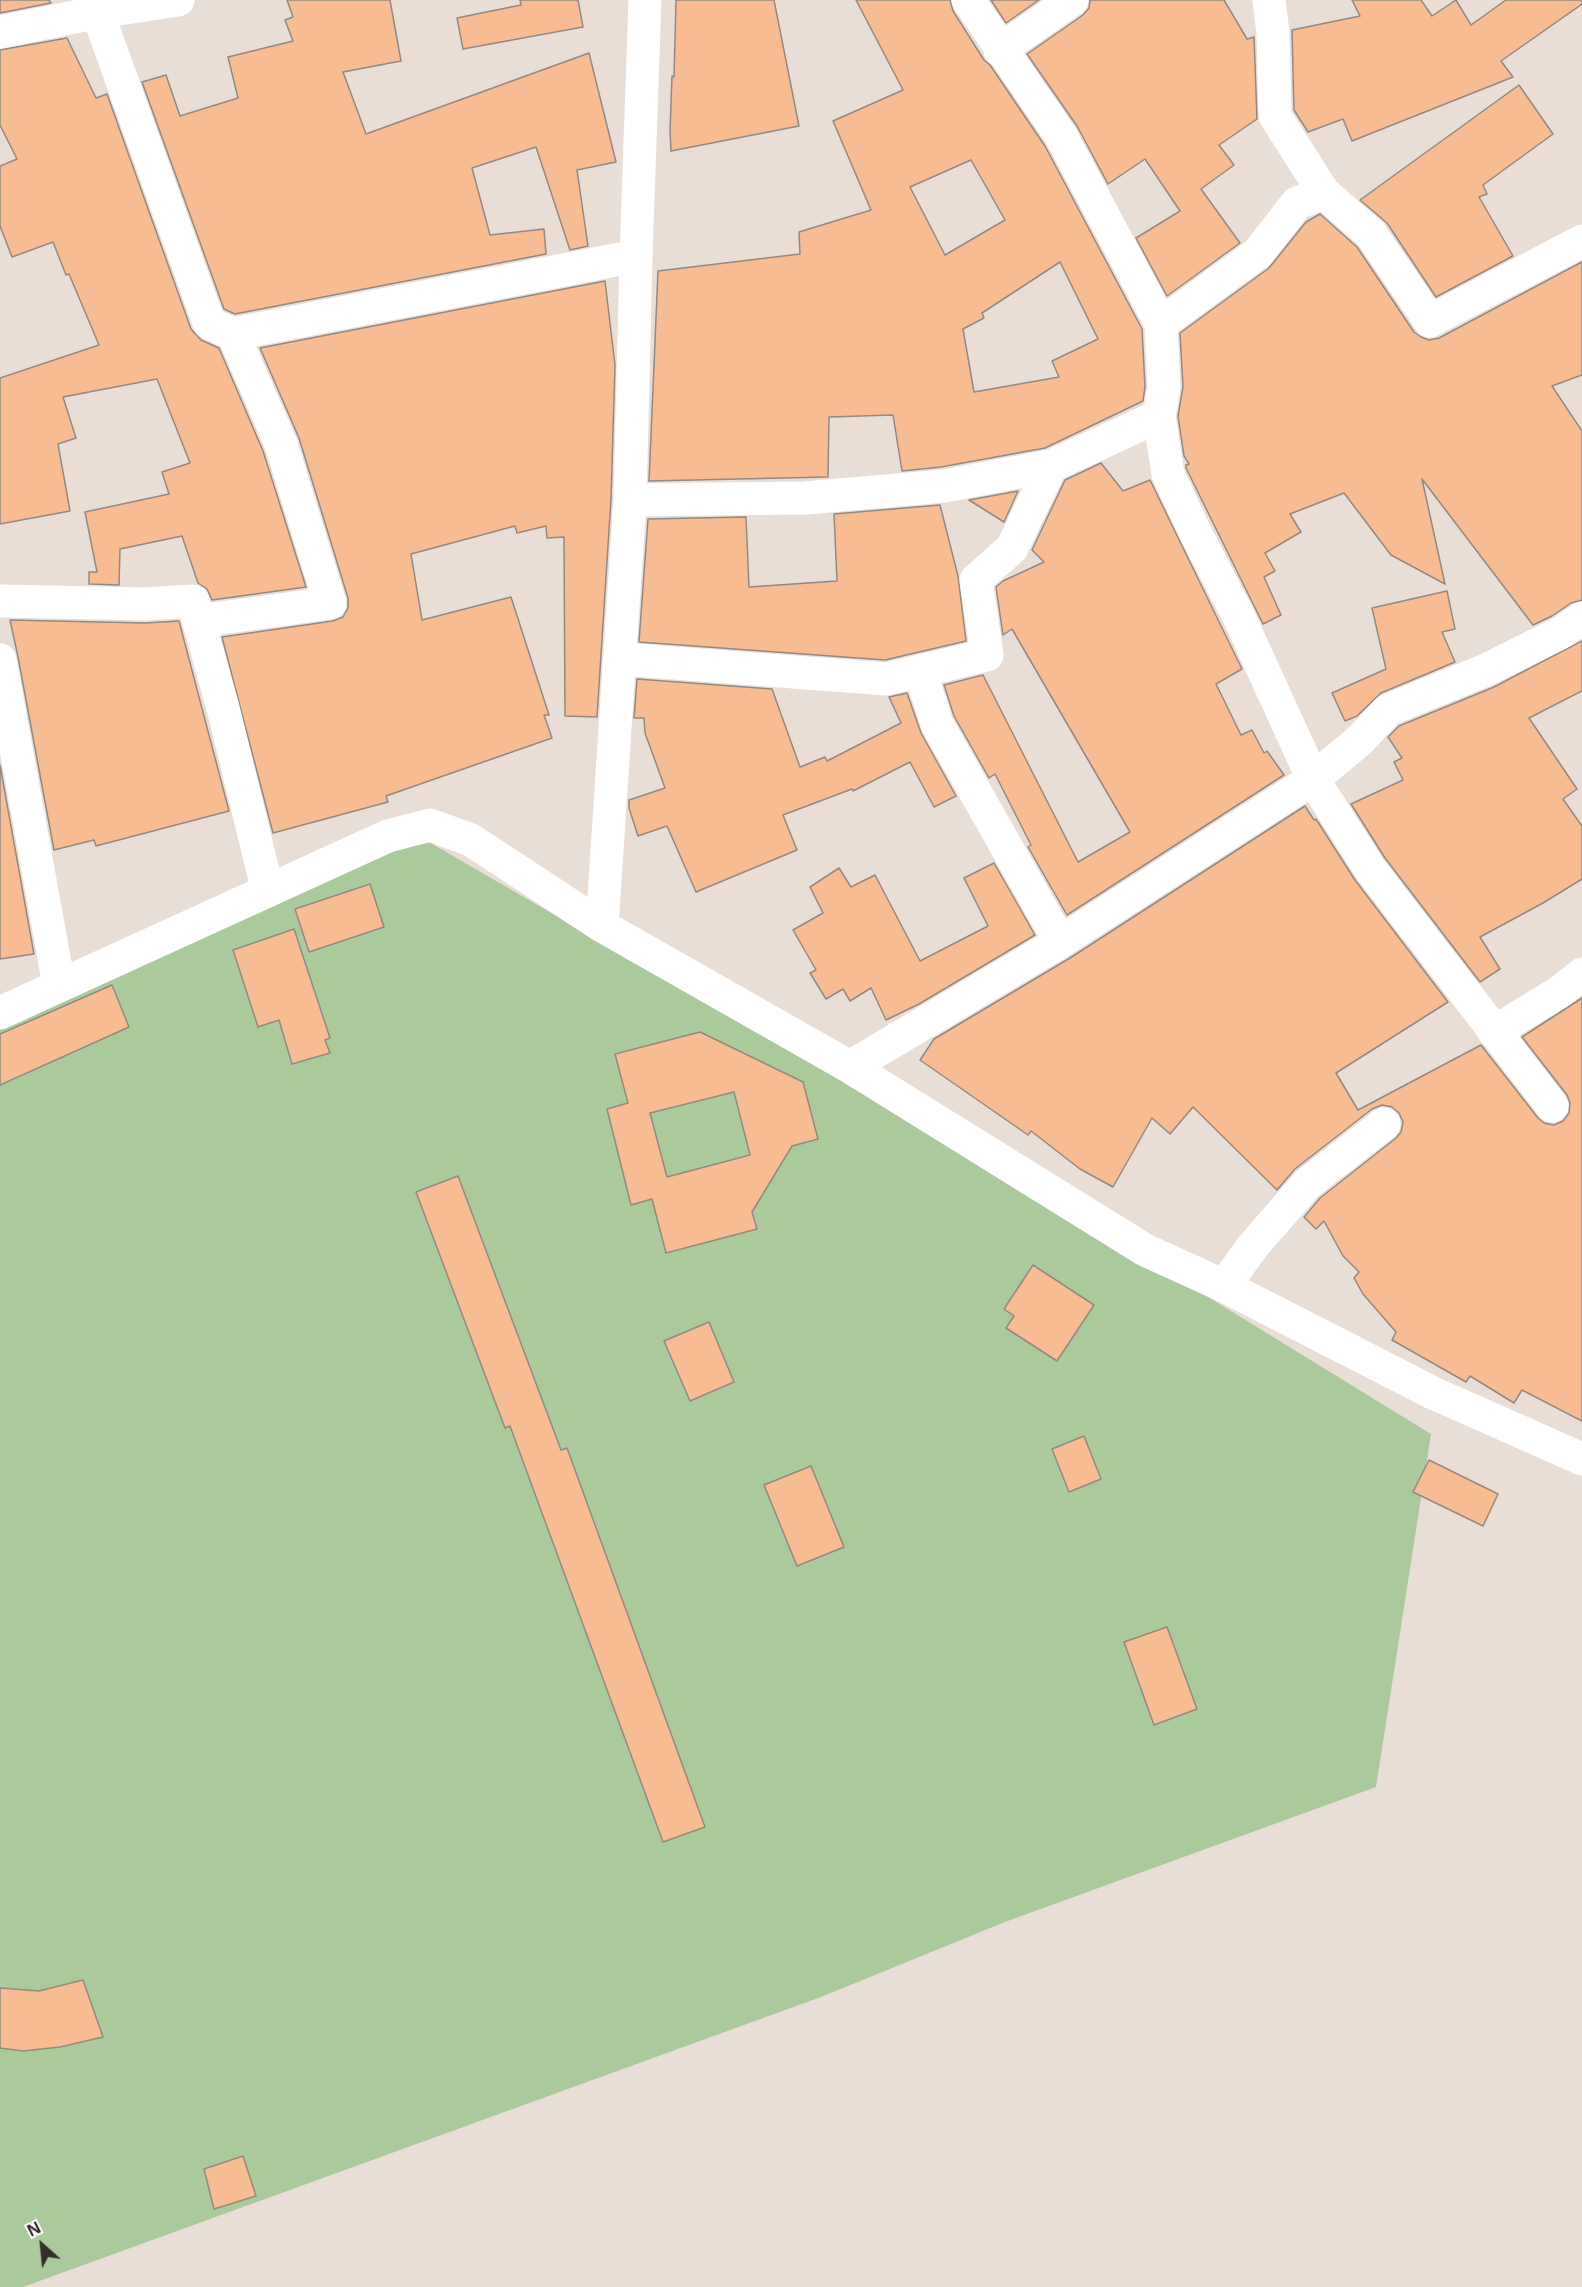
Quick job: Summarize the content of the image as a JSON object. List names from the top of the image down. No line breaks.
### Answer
{"north":"top left"}
